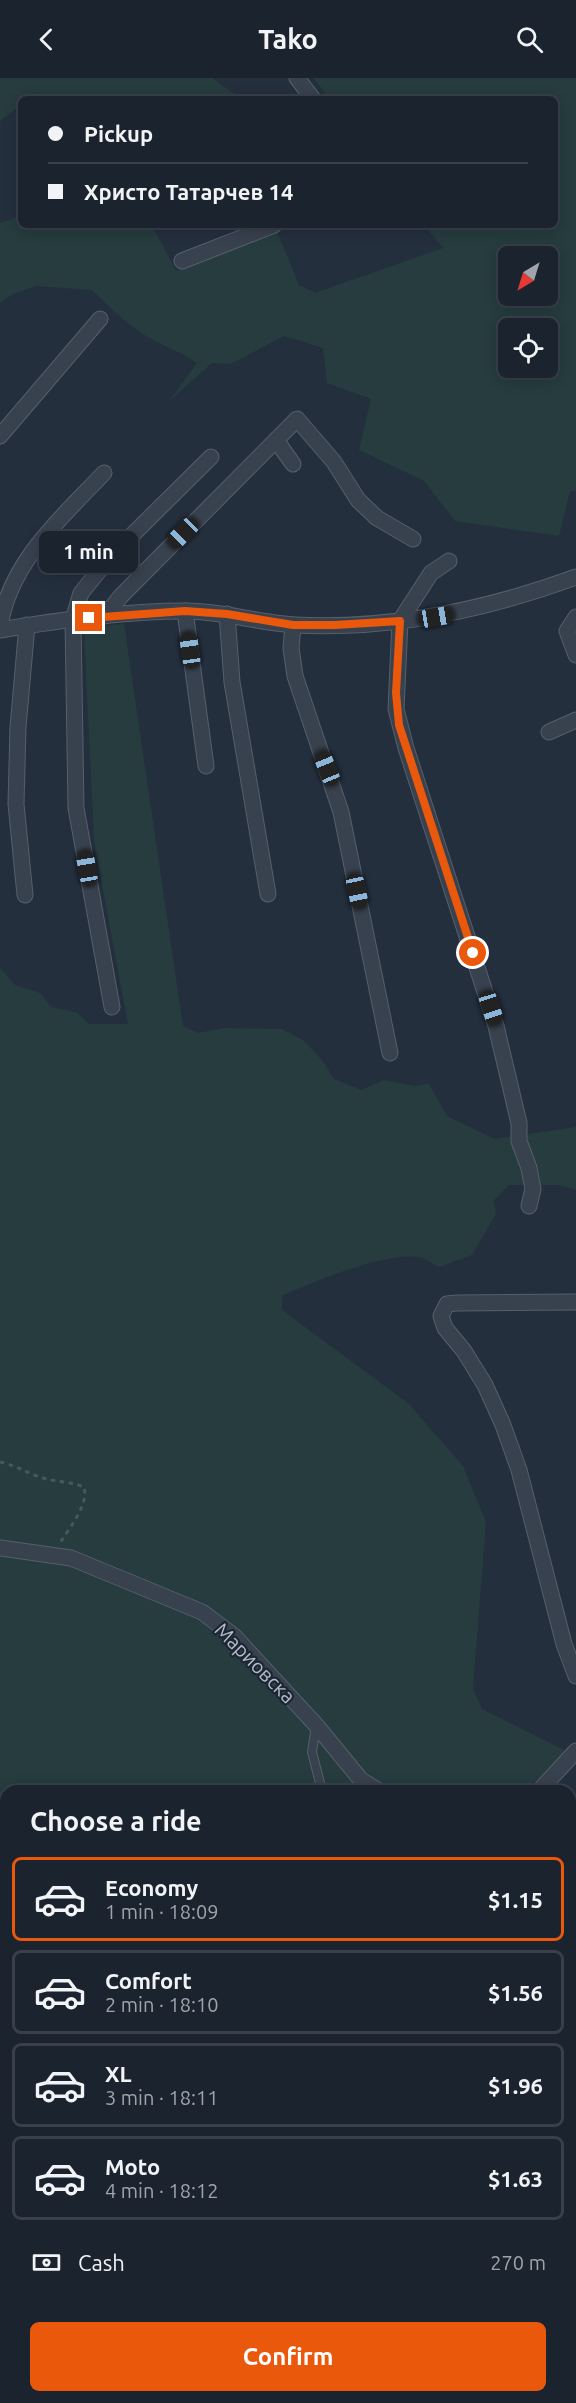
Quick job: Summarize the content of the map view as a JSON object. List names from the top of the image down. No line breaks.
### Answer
{"streets":{"street":["Мариовска"]},"north":"bottom left","page":{"header":"Tako","banner":["Pickup","Христо Татарчев 14"],"bubble":"1 min","heading":"Choose a ride","list":[{"name":"Economy","note":"1 min · 18:09","value":"$1.15"},{"name":"Comfort","note":"2 min · 18:10","value":"$1.56"},{"name":"XL","note":"3 min · 18:11","value":"$1.96"},{"name":"Moto","note":"4 min · 18:12","value":"$1.63"}],"pay":["Cash","270 m"],"buttons":"Confirm"}}
